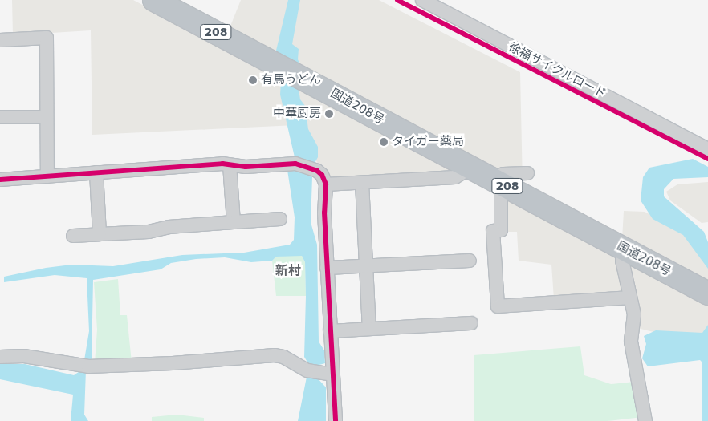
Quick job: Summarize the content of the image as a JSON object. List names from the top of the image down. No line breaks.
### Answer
{"streets":{"highway":["208","国道208号"],"cycle path":["徐福サイクルロード"]},"districts":["新村"],"places":["有馬うどん","中華厨房","タイガー薬局"]}
